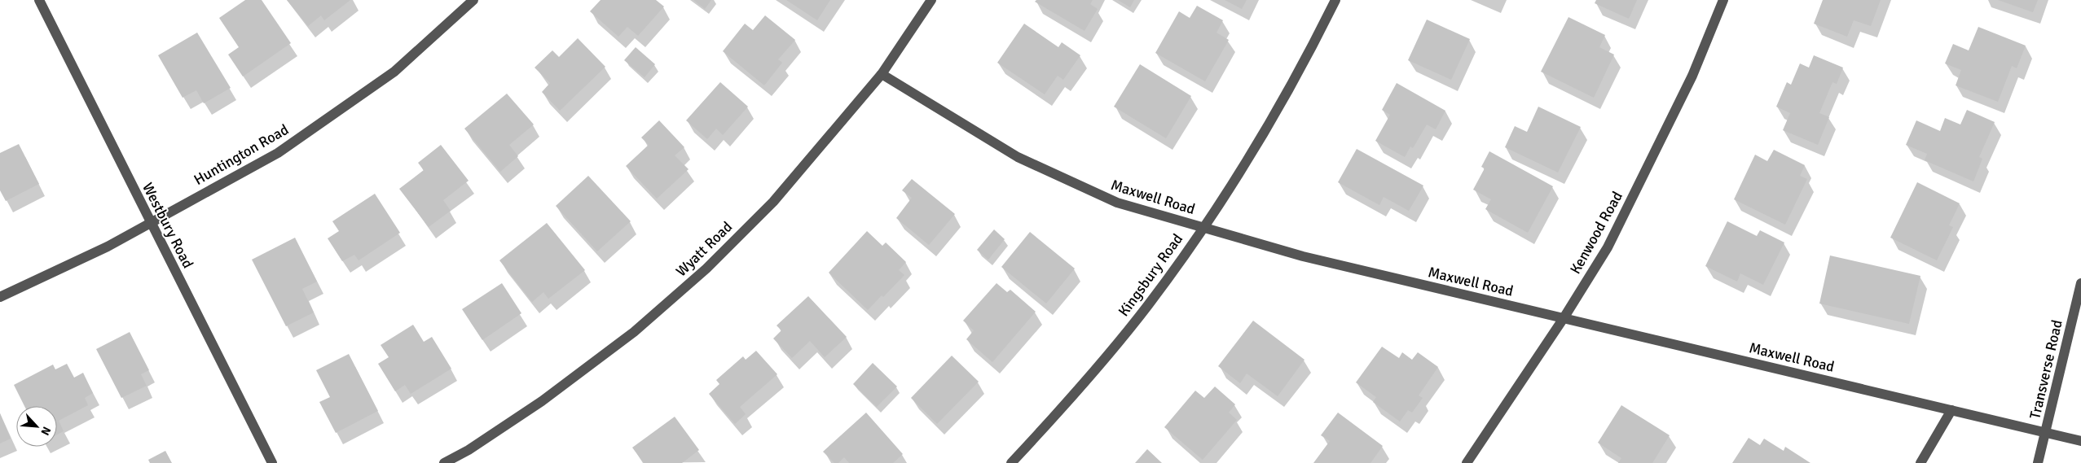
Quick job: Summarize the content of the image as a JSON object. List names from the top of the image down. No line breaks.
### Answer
{"streets":{"street":["Huntington Road","Maxwell Road","Westbury Road","Kenwood Road","Wyatt Road","Kingsbury Road","Transverse Road"]},"crossings":[["Huntington Road","Westbury Road"],["Maxwell Road","Kenwood Road"],["Maxwell Road","Wyatt Road"],["Maxwell Road","Kingsbury Road"],["Maxwell Road","Transverse Road"]],"north":"bottom right"}
